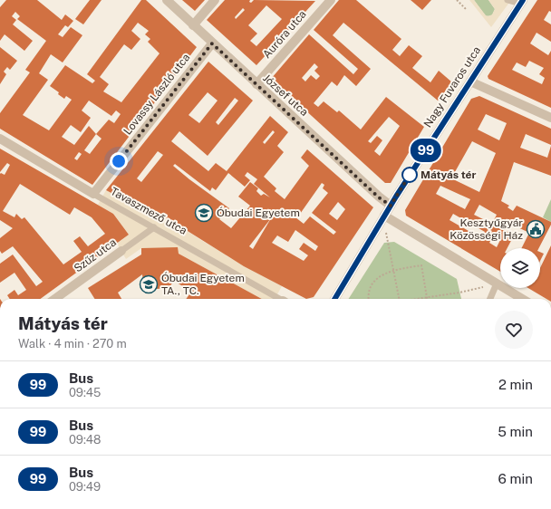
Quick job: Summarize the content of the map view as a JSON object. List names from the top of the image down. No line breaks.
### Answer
{"streets":{"street":["Auróra utca","Nagy Fuvaros utca","Lovassy László utca","József utca","Tavaszmező utca","Szűz utca"]},"crossings":[["Auróra utca","József utca"],["Nagy Fuvaros utca","József utca"],["Lovassy László utca","József utca"],["Lovassy László utca","Tavaszmező utca"],["Tavaszmező utca","Szűz utca"]],"places":{"other":["Mátyás tér"],"school or university":["Óbudai Egyetem","Óbudai Egyetem TA., TC."],"public building":["Kesztyűgyár Közösségi Ház"]},"lines":["bus line 99"],"page":{"on_map":"99","heading":["Mátyás tér","Walk · 4 min · 270 m"],"list":[{"mark":"99","name":"Bus","note":"09:45","value":"2 min"},{"mark":"99","name":"Bus","note":"09:48","value":"5 min"},{"mark":"99","name":"Bus","note":"09:49","value":"6 min"}]}}
